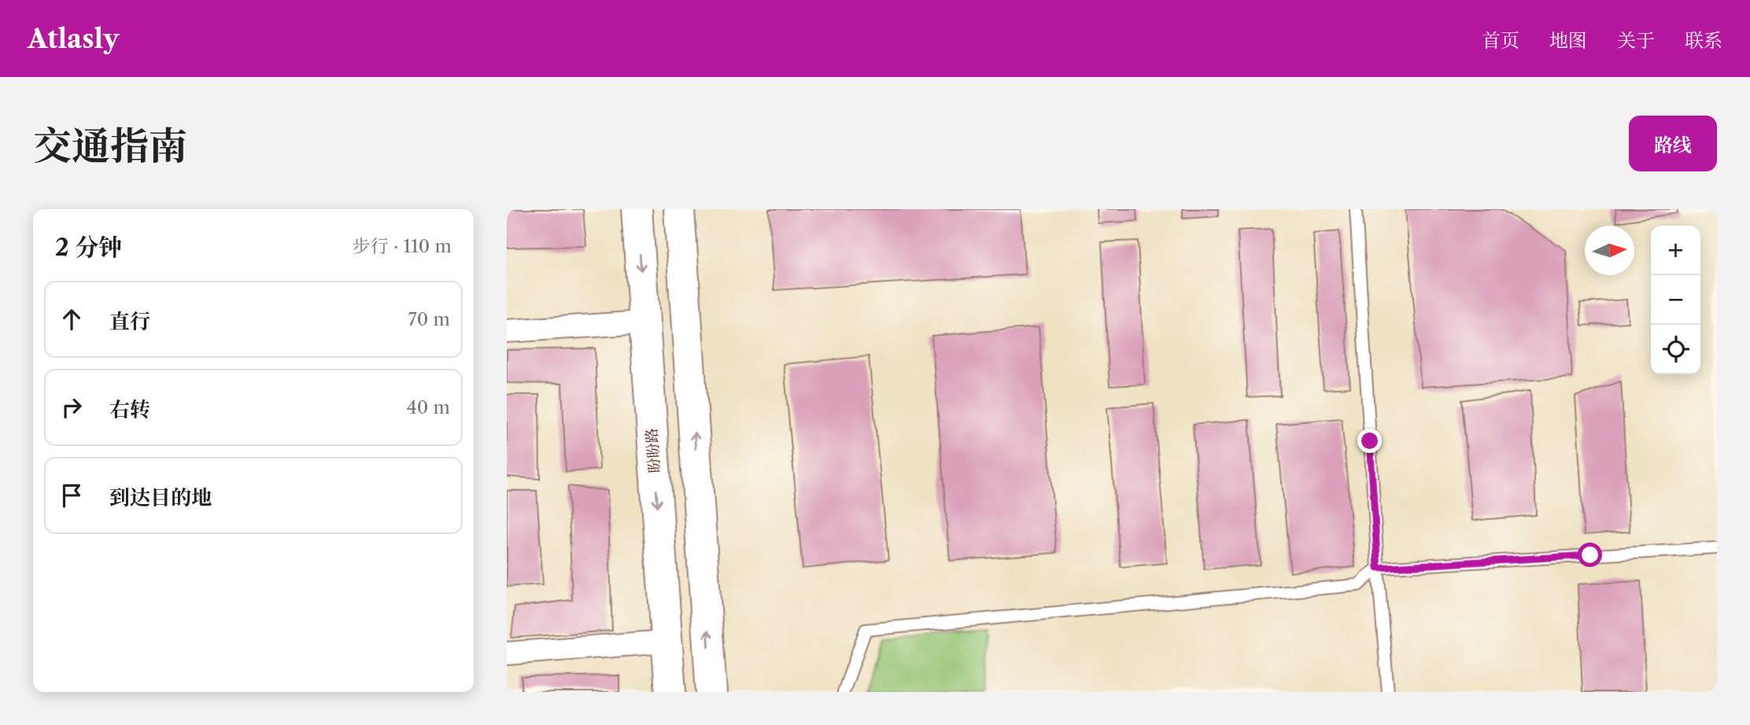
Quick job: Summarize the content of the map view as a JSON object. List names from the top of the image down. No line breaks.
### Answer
{"streets":{"main road":["盼盼路"]},"north":"right","page":{"header":"Atlasly","nav":["首页","地图","关于","联系"],"title":"交通指南","buttons":"路线","heading":["2 分钟","步行 · 110 m"],"map_buttons":["+","−"],"list":[["直行","70 m"],["右转","40 m"],"到达目的地"]}}
